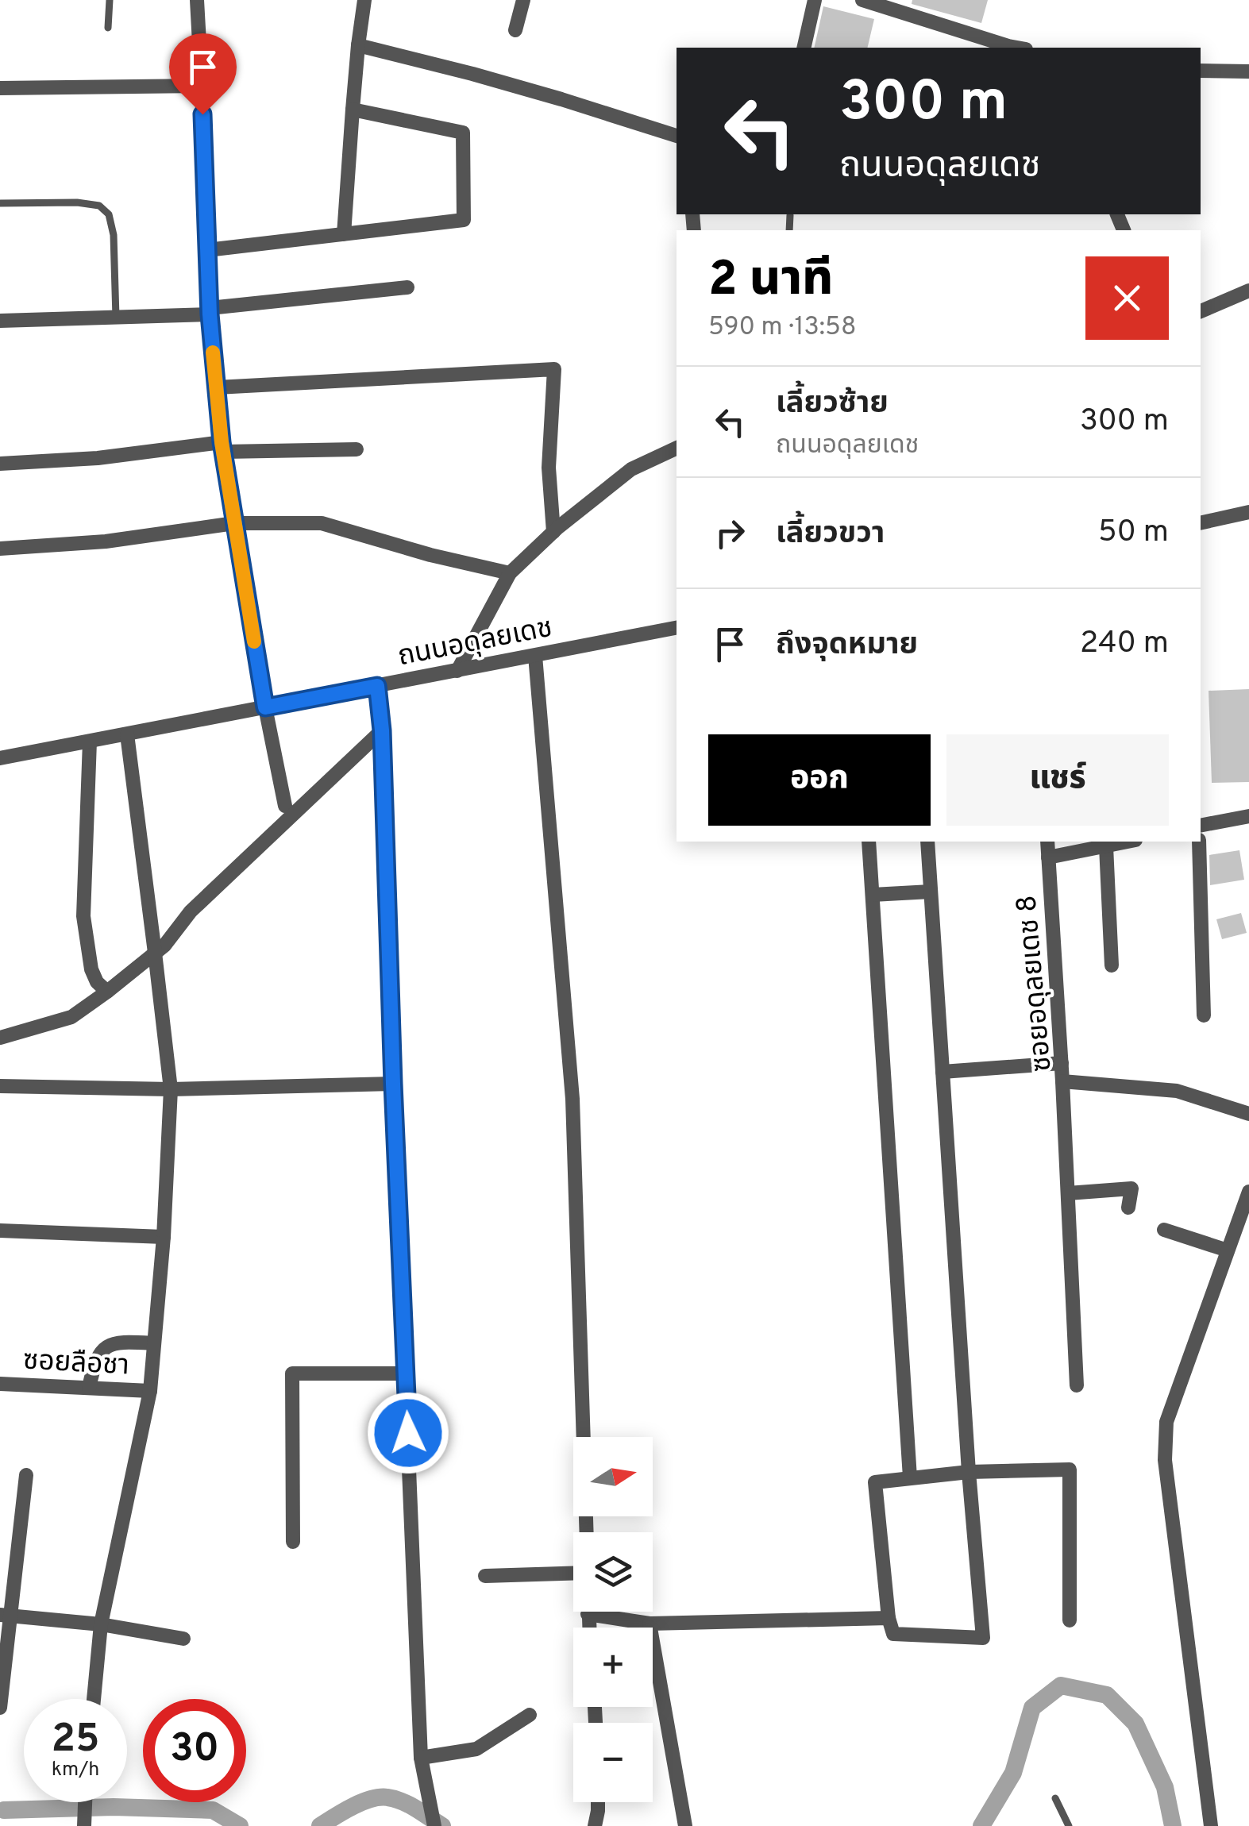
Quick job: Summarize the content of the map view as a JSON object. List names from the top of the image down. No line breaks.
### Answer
{"streets":{"street":["ถนนอดุลยเดช","ซอยอดุลยเดช 8","ซอยลือชา"]},"north":"right","page":{"turn":["300 m","ถนนอดุลยเดช"],"heading":["2 นาที","590 m · 13:58"],"list":[{"name":"เลี้ยวซ้าย","note":"ถนนอดุลยเดช","value":"300 m"},{"name":"เลี้ยวขวา","value":"50 m"},{"name":"ถึงจุดหมาย","value":"240 m"}],"buttons":["ออก","แชร์"],"map_buttons":["+","−"],"speed":"25 km/h","limit":"30"}}
